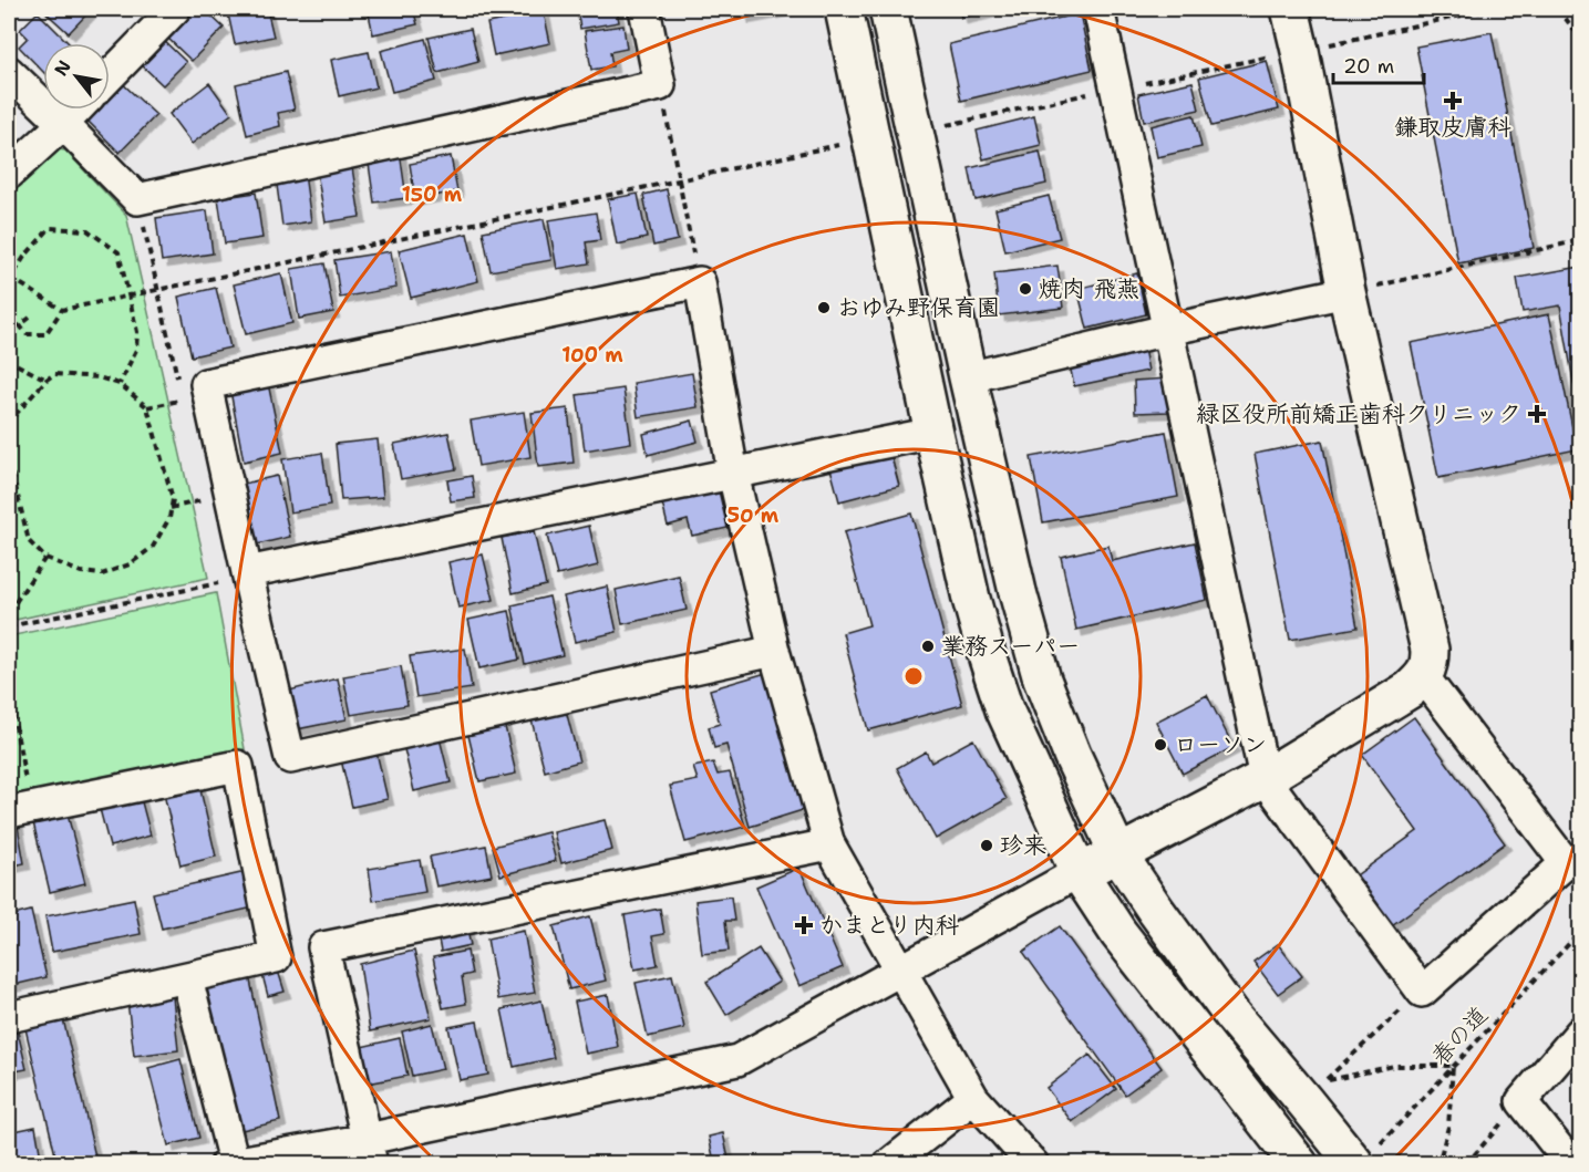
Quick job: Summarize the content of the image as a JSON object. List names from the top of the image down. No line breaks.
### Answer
{"streets":{"path":["春の道"]},"places":{"health":["鎌取皮膚科","緑区役所前矯正歯科クリニック","かまとり内科"],"other":["焼肉 飛燕","おゆみ野保育園","業務スーパー","ローソン","珍来"]},"scale_bar":"20 m","north":"top left","rings":["150 m","100 m","50 m"]}
